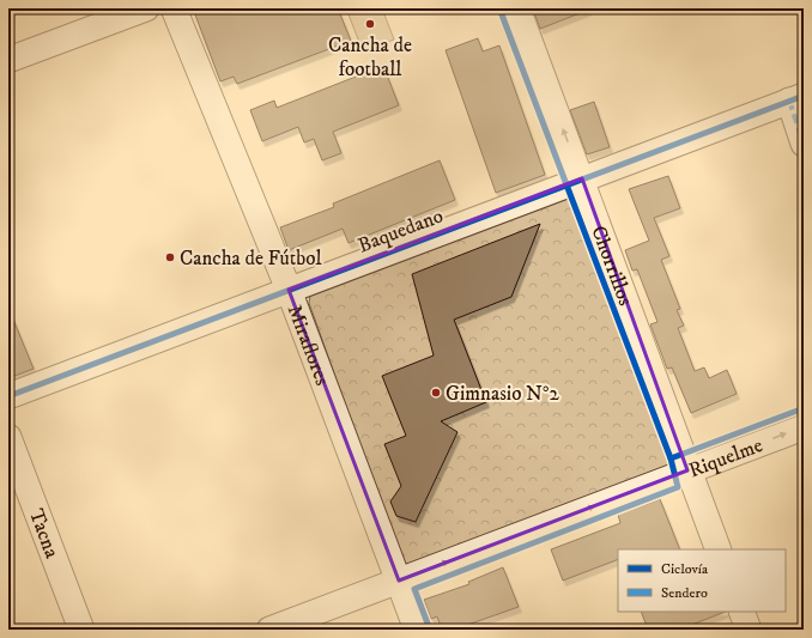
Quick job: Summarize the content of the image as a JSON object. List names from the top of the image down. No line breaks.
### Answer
{"streets":{"street":["Baquedano","Chorrillos","Miraflores","Riquelme","Tacna"]},"crossings":[["Baquedano","Chorrillos"],["Baquedano","Miraflores"],["Chorrillos","Riquelme"],["Miraflores","Riquelme"]],"one_way":["Riquelme"],"places":["Cancha de football","Cancha de Fútbol","Gimnasio N°2"],"legend":["Ciclovía","Sendero"]}
